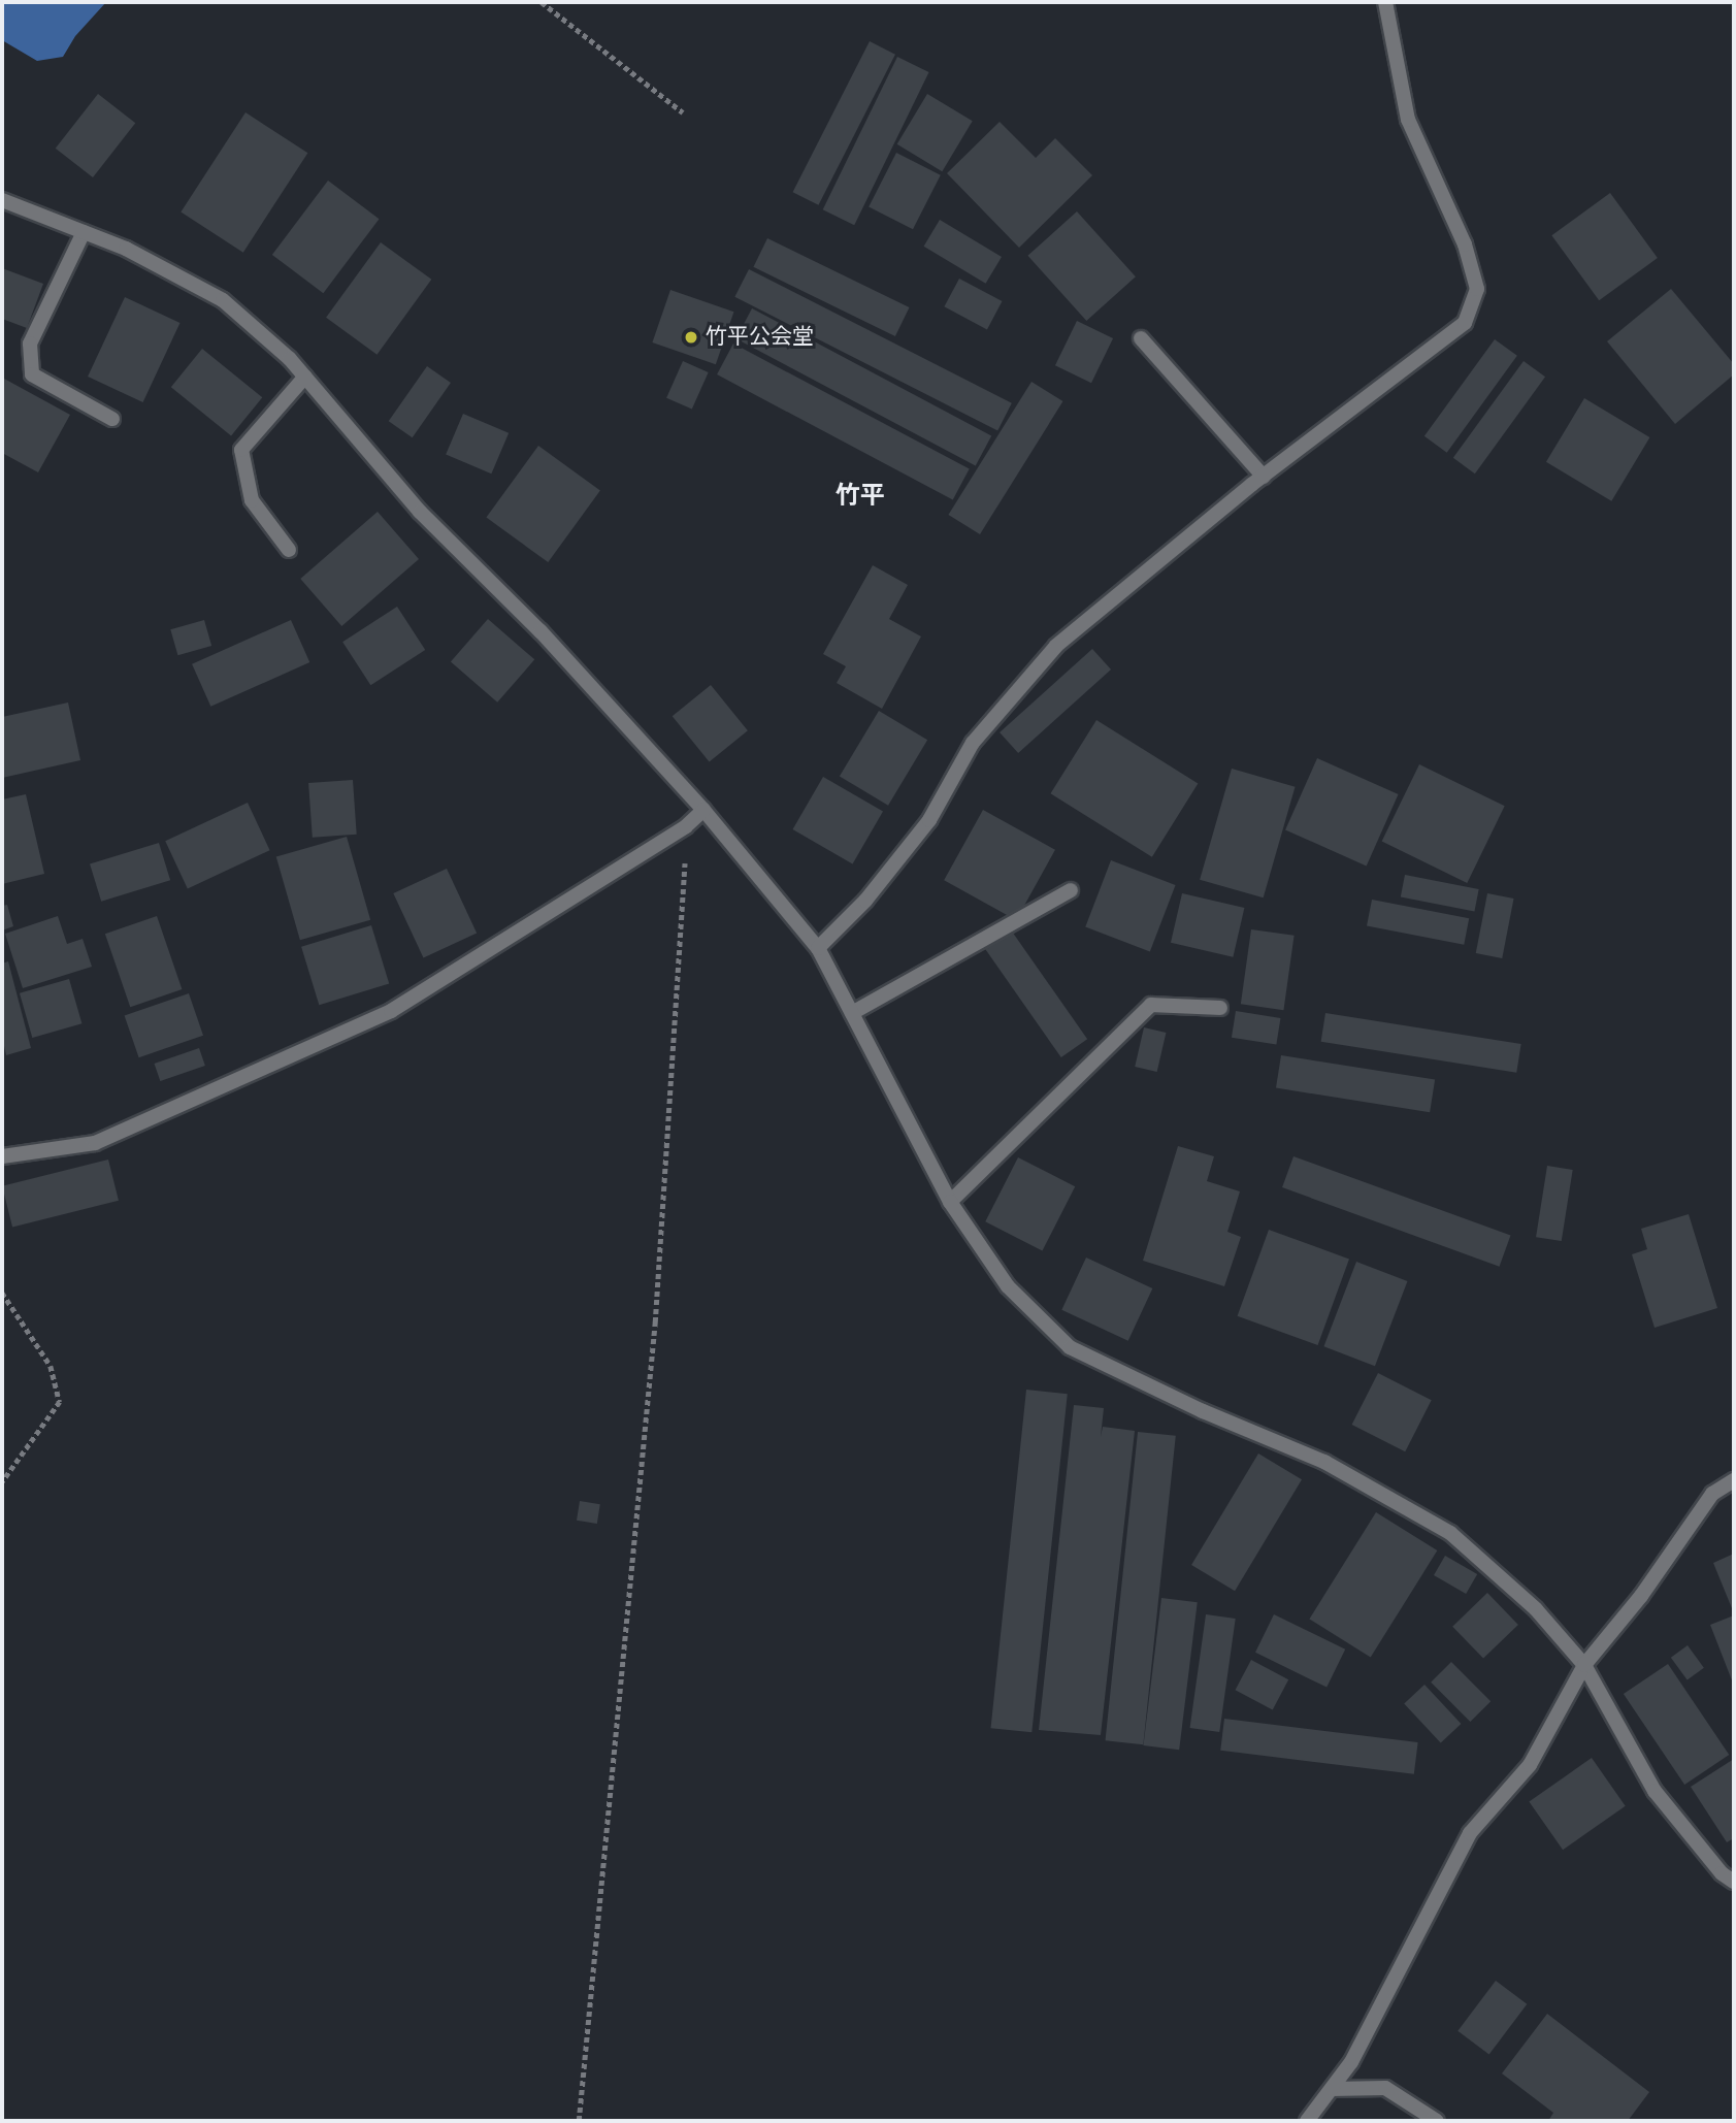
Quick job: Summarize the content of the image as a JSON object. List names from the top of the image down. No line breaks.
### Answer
{"districts":["竹平"],"places":["竹平公会堂"]}
